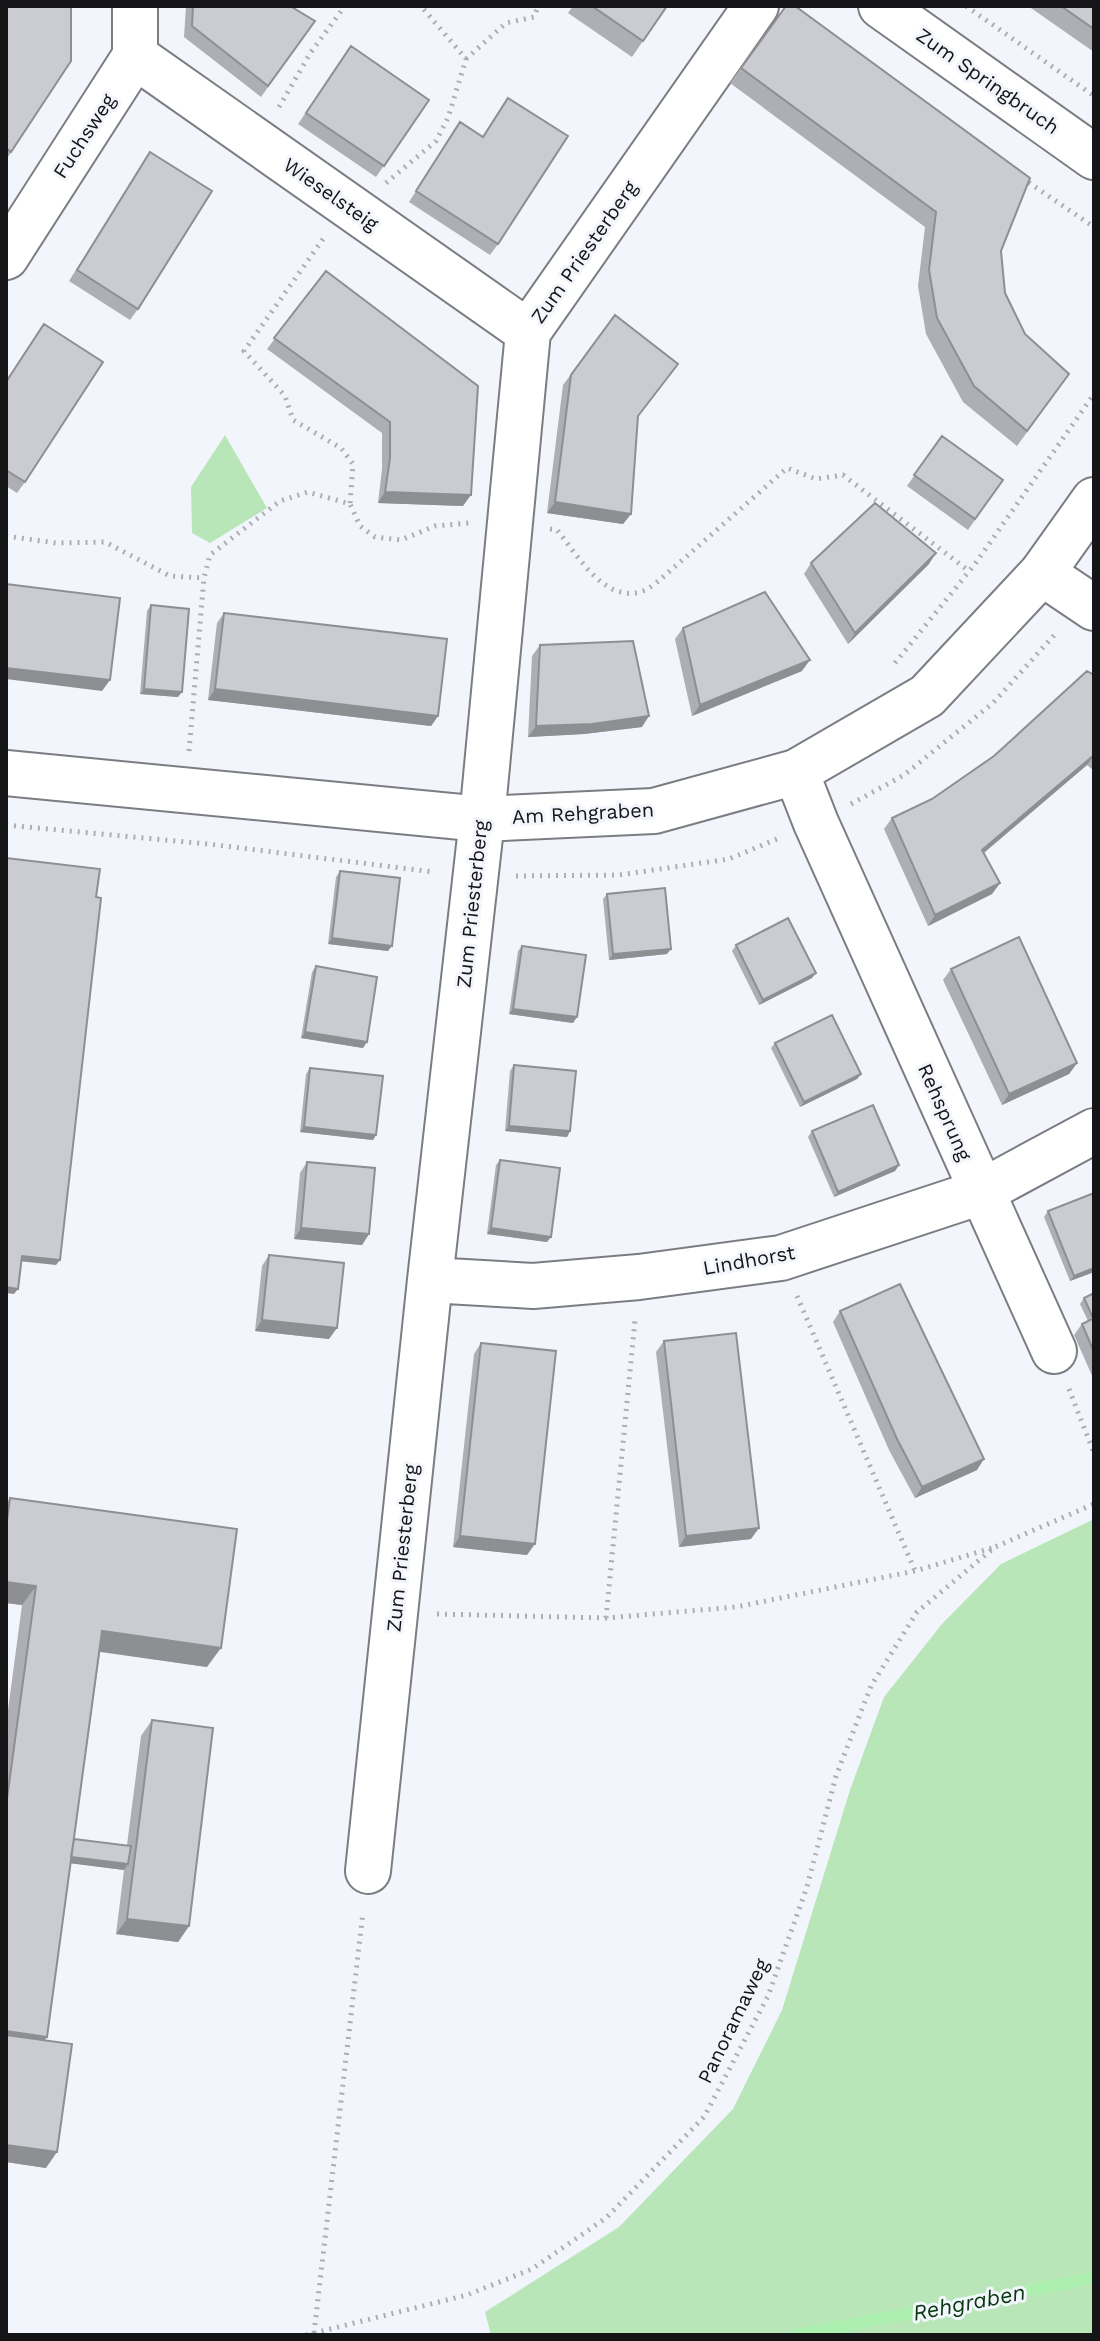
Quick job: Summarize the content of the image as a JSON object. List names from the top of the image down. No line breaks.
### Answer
{"streets":{"street":["Zum Springbruch","Fuchsweg","Wieselsteig","Zum Priesterberg","Am Rehgraben","Rehsprung","Lindhorst"],"path":["Panoramaweg"]},"crossings":[["Fuchsweg","Wieselsteig"],["Wieselsteig","Zum Priesterberg"],["Zum Priesterberg","Am Rehgraben"],["Zum Priesterberg","Lindhorst"],["Am Rehgraben","Rehsprung"],["Rehsprung","Lindhorst"]],"water":["Rehgraben"]}
